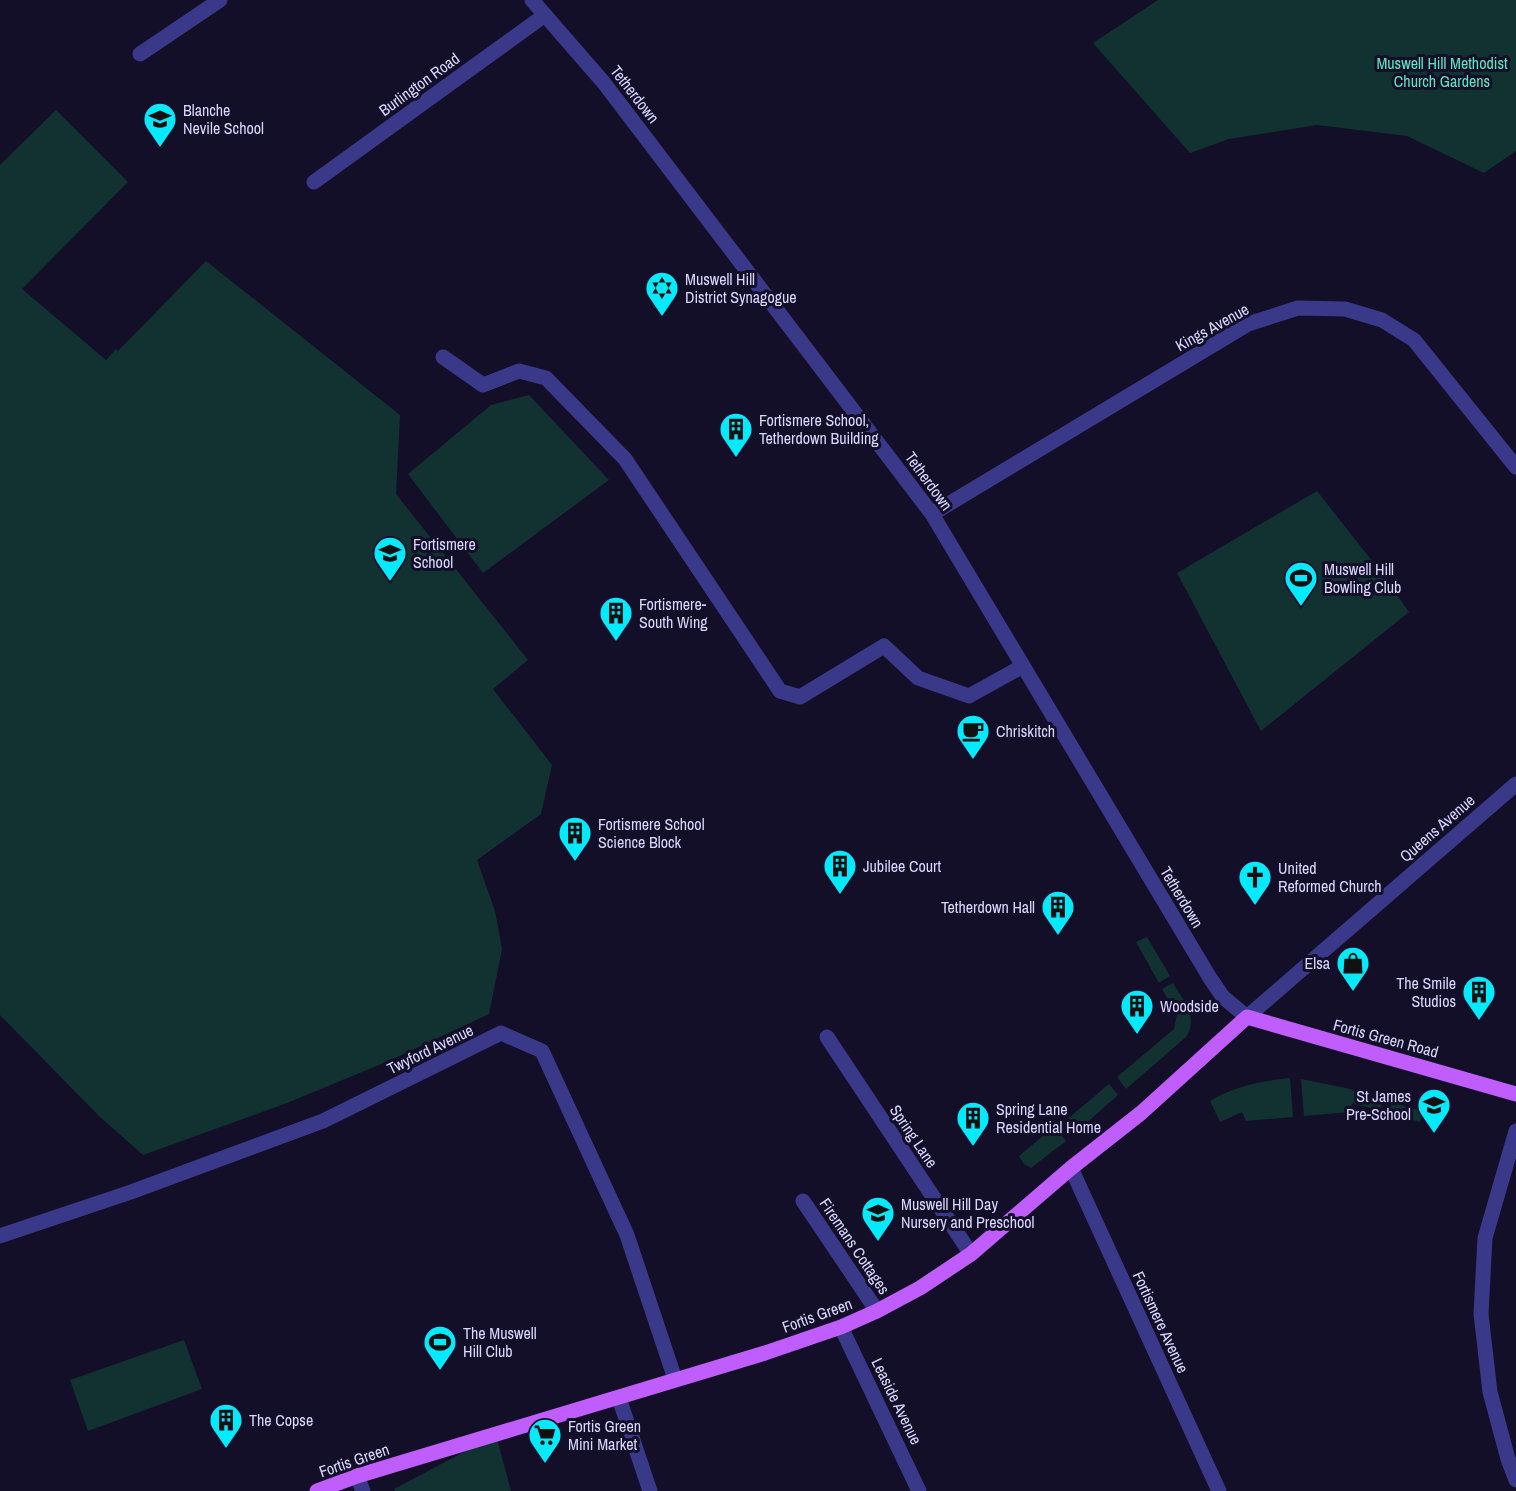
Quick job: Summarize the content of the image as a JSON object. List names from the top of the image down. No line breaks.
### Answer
{"streets":{"main road":["Fortis Green Road","Fortis Green"],"street":["Burlington Road","Tetherdown","Kings Avenue","Queens Avenue","Twyford Avenue","Spring Lane","Firemans Cottages","Fortismere Avenue","Leaside Avenue"]},"crossings":[["Burlington Road","Tetherdown"],["Tetherdown","Kings Avenue"],["Tetherdown","Queens Avenue"],["Tetherdown","Fortis Green Road"],["Tetherdown","Fortis Green"],["Queens Avenue","Fortis Green Road"],["Queens Avenue","Fortis Green"],["Fortis Green Road","Fortis Green"],["Twyford Avenue","Fortis Green"],["Spring Lane","Fortis Green"],["Firemans Cottages","Fortis Green"],["Fortis Green","Fortismere Avenue"],["Fortis Green","Leaside Avenue"]],"parks":["Muswell Hill Methodist Church Gardens"],"places":{"school or university":["Blanche Nevile School","Fortismere School","St James Pre-School","Muswell Hill Day Nursery and Preschool"],"synagogue":["Muswell Hill District Synagogue"],"building":["Fortismere School, Tetherdown Building","Fortismere- South Wing","Fortismere School Science Block","Jubilee Court","Tetherdown Hall","The Smile Studios","Woodside","Spring Lane Residential Home","The Copse"],"sports":["Muswell Hill Bowling Club","The Muswell Hill Club"],"cafe":["Chriskitch"],"church":["United Reformed Church"],"shop":["Elsa"],"supermarket":["Fortis Green Mini Market"]}}
